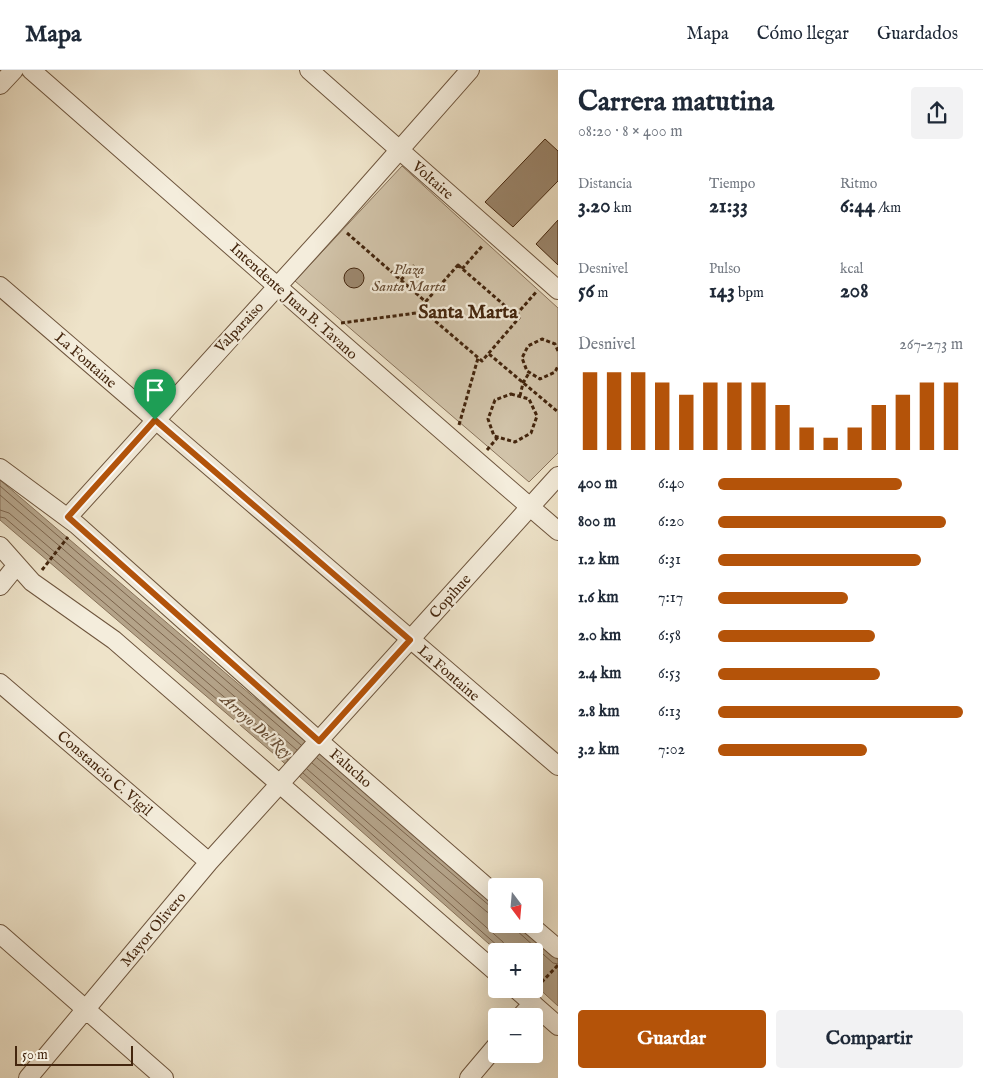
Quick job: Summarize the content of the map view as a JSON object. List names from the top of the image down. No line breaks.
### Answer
{"streets":{"street":["Voltaire","Intendente Juan B. Tavano","Valparaiso","La Fontaine","Copihue","Falucho","Constancio C. Vigil","Mayor Olivero"]},"crossings":[["Voltaire","Valparaiso"],["Intendente Juan B. Tavano","Valparaiso"],["Intendente Juan B. Tavano","Copihue"],["Valparaiso","La Fontaine"],["Valparaiso","Falucho"],["La Fontaine","Copihue"],["Copihue","Falucho"],["Copihue","Mayor Olivero"],["Constancio C. Vigil","Mayor Olivero"]],"districts":["Santa Marta"],"water":["Arroyo Del Rey"],"parks":["Plaza Santa Marta"],"scale_bar":"50 m","north":"bottom","page":{"header":"Mapa","nav":["Mapa","Cómo llegar","Guardados"],"heading":["Carrera matutina","08:20 · 8 × 400 m"],"stats":[["Distancia","3.20 km"],["Tiempo","21:33"],["Ritmo","6:44 /km"],["Desnivel","56 m"],["Pulso","143 bpm"],["kcal","208"]],"chart":["Desnivel","267–273 m"],"list":[{"name":"400 m","note":"6:40"},{"name":"800 m","note":"6:20"},{"name":"1.2 km","note":"6:31"},{"name":"1.6 km","note":"7:17"},{"name":"2.0 km","note":"6:58"},{"name":"2.4 km","note":"6:53"},{"name":"2.8 km","note":"6:13"},{"name":"3.2 km","note":"7:02"}],"map_buttons":["+","−"],"buttons":["Guardar","Compartir"],"scale":"50 m"}}
